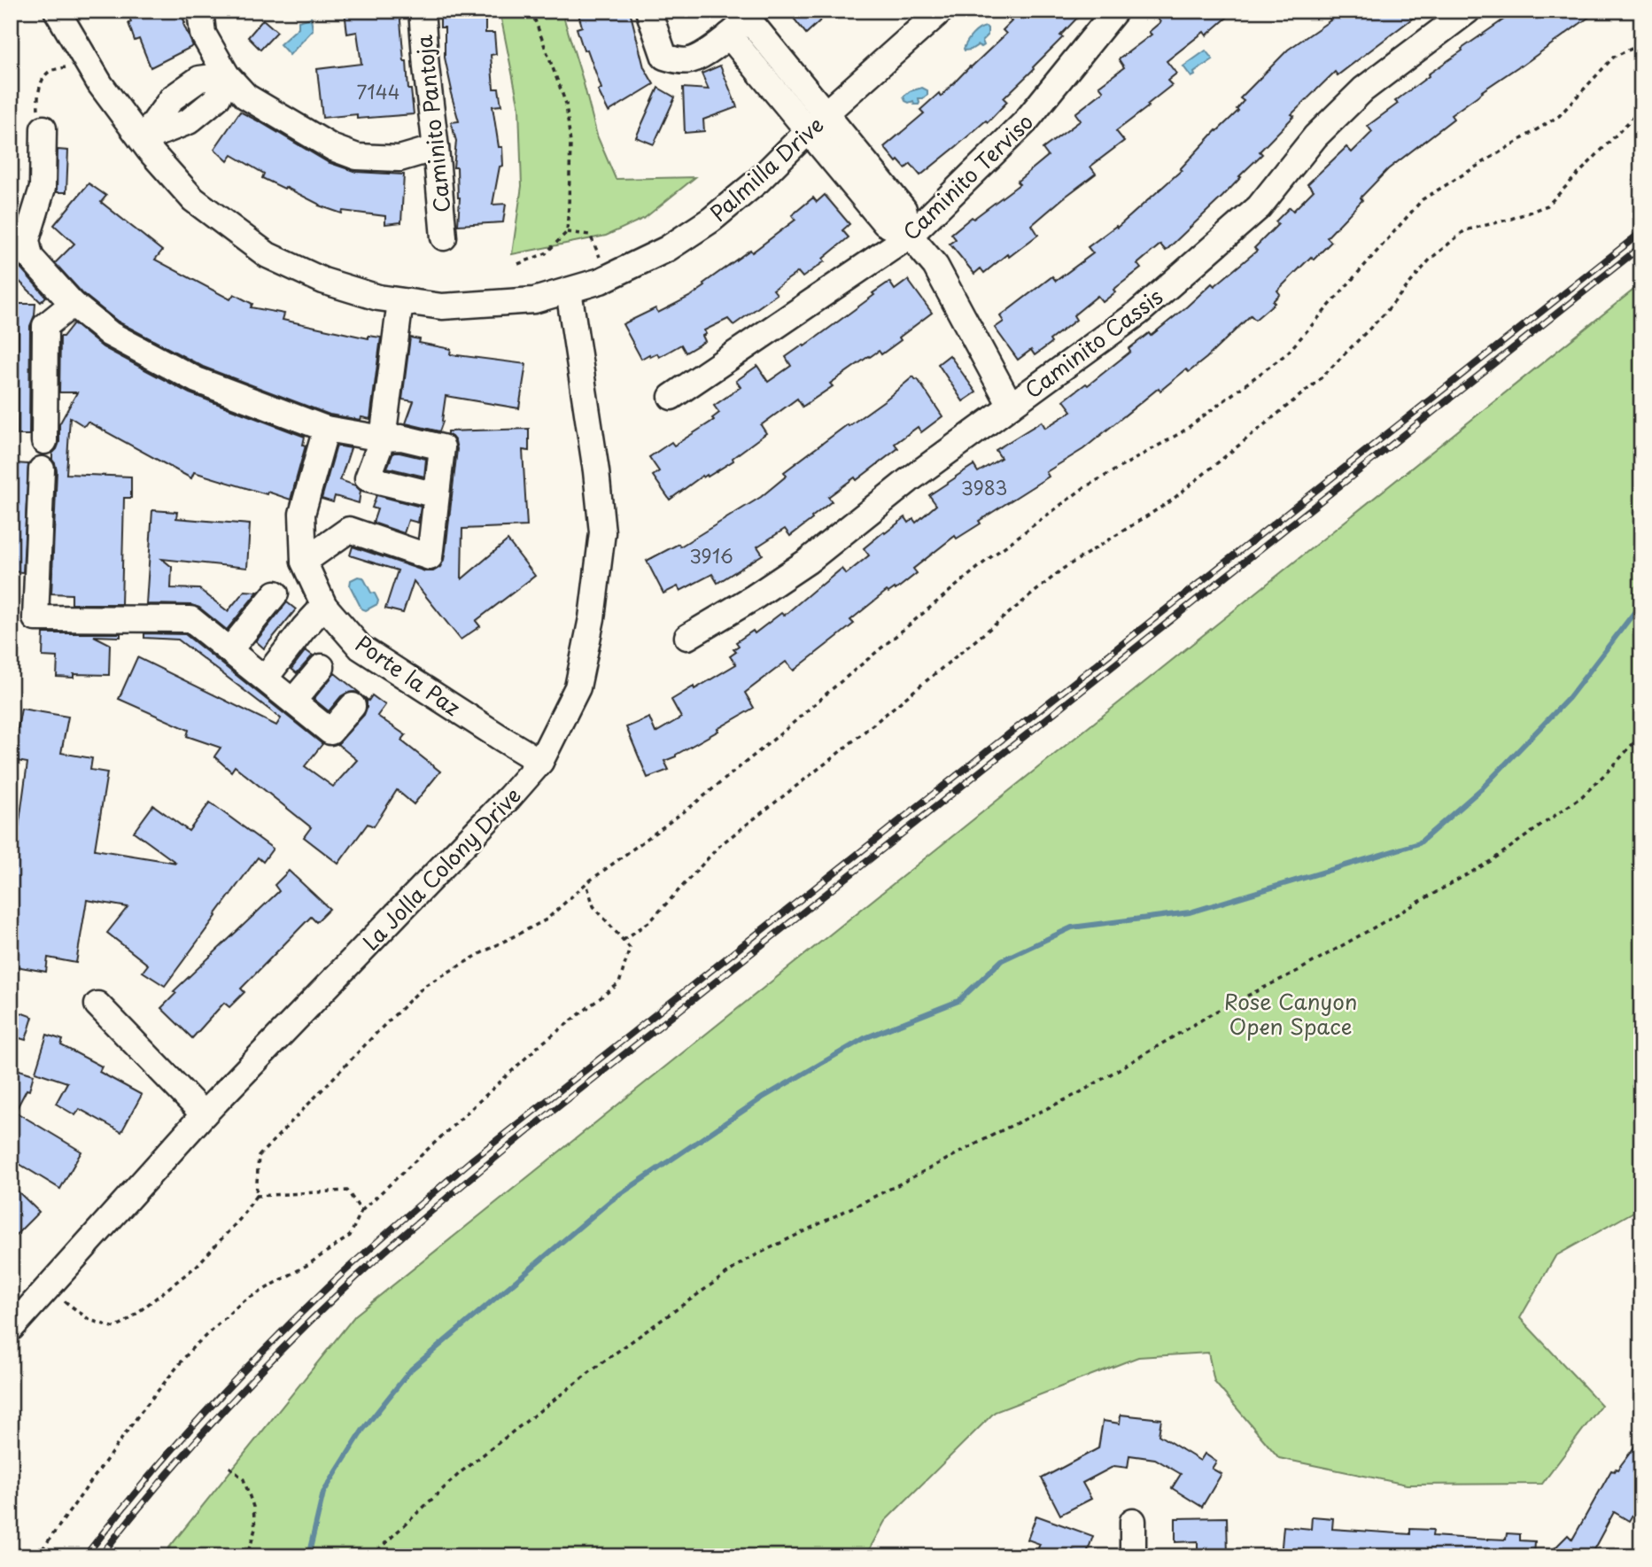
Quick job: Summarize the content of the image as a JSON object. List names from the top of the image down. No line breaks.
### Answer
{"streets":{"street":["Caminito Pantoja","Palmilla Drive","Caminito Terviso","Caminito Cassis","Porte la Paz","La Jolla Colony Drive"]},"crossings":[["Palmilla Drive","La Jolla Colony Drive"],["Porte la Paz","La Jolla Colony Drive"]],"parks":["Rose Canyon Open Space"],"house_numbers":["7144","3983","3916"]}
